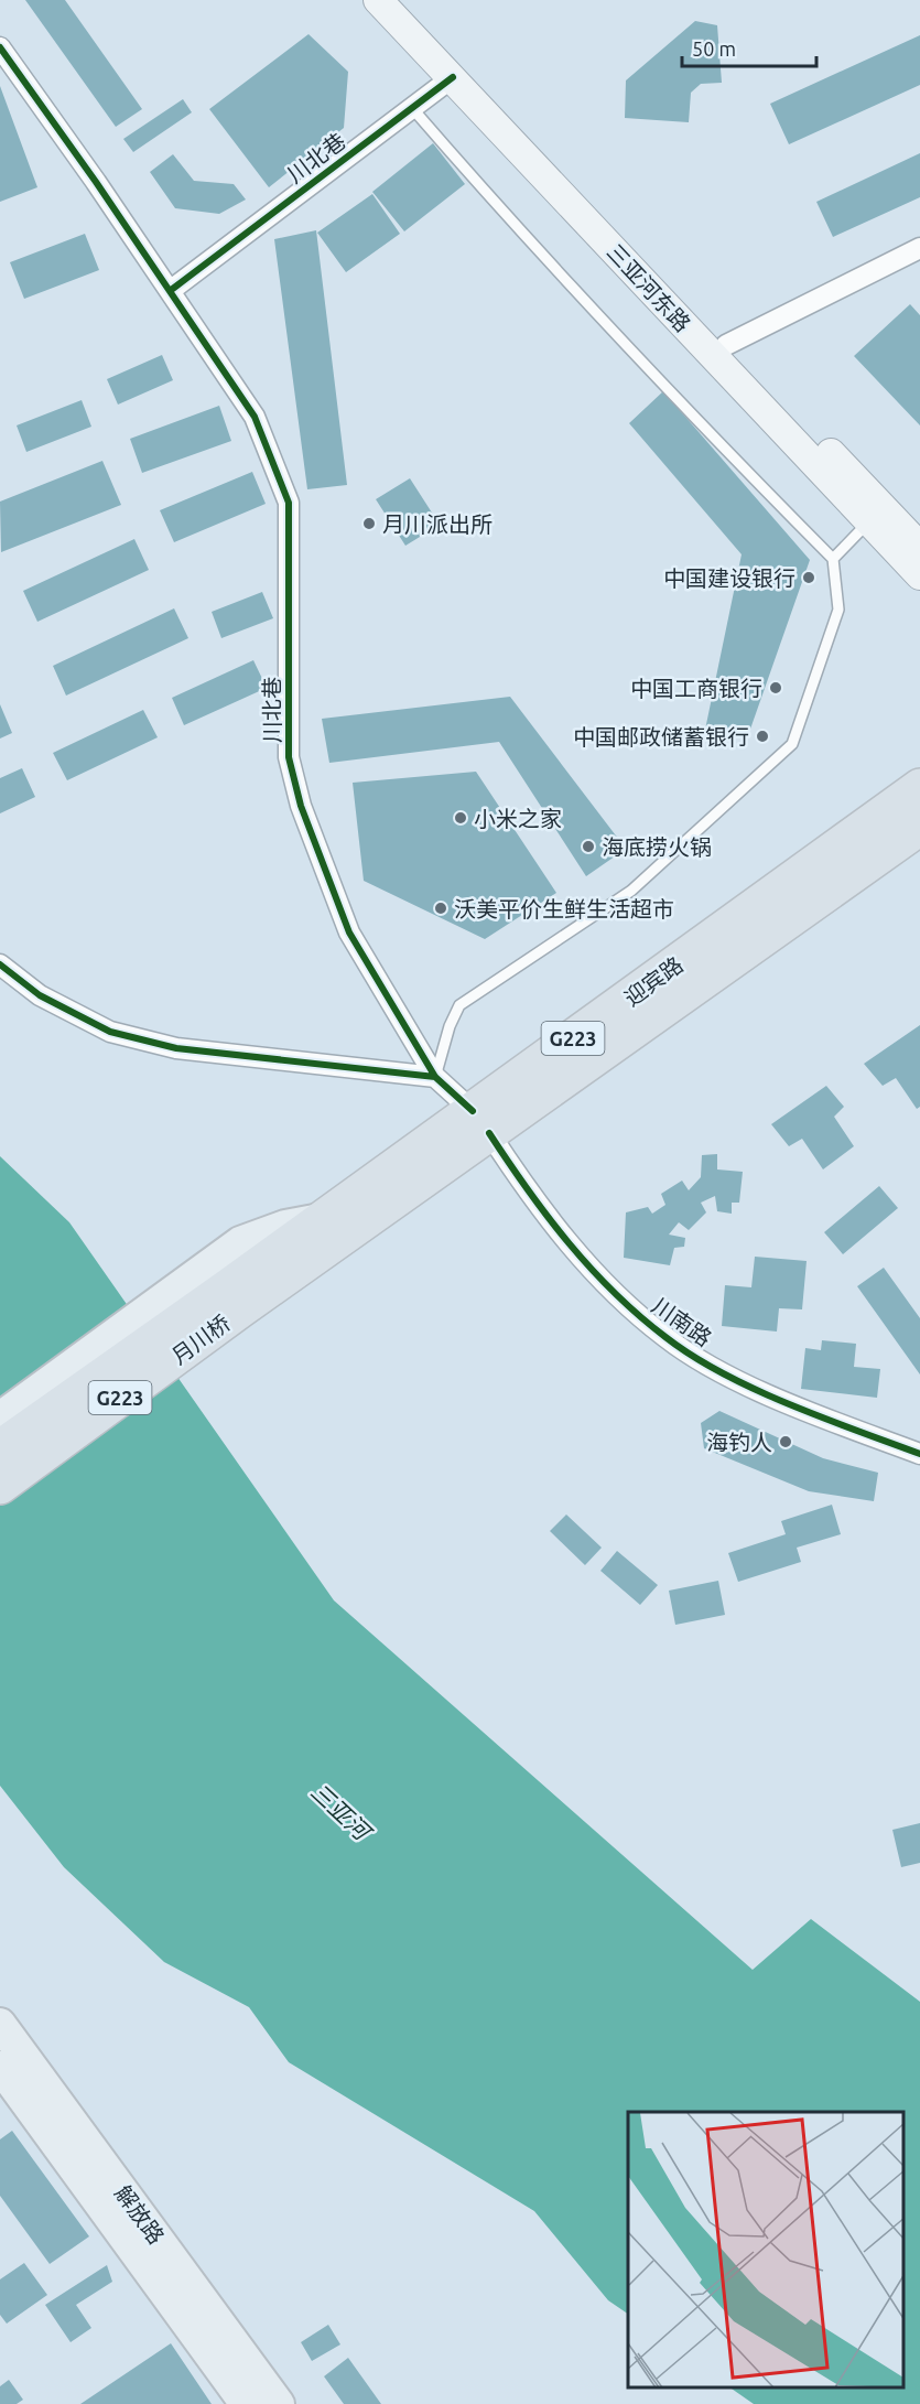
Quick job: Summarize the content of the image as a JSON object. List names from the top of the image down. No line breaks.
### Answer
{"streets":{"highway":["迎宾路","G223","月川桥"],"main road":["三亚河东路","解放路"],"street":["川北巷","川南路"]},"crossings":[["川北巷","三亚河东路"],["川北巷","迎宾路"],["川北巷","川南路"],["迎宾路","川南路"],["迎宾路","月川桥"]],"water":["三亚河"],"places":["月川派出所","中国建设银行","中国工商银行","中国邮政储蓄银行","小米之家","海底捞火锅","沃美平价生鲜生活超市","海钓人"],"scale_bar":"50 m"}
